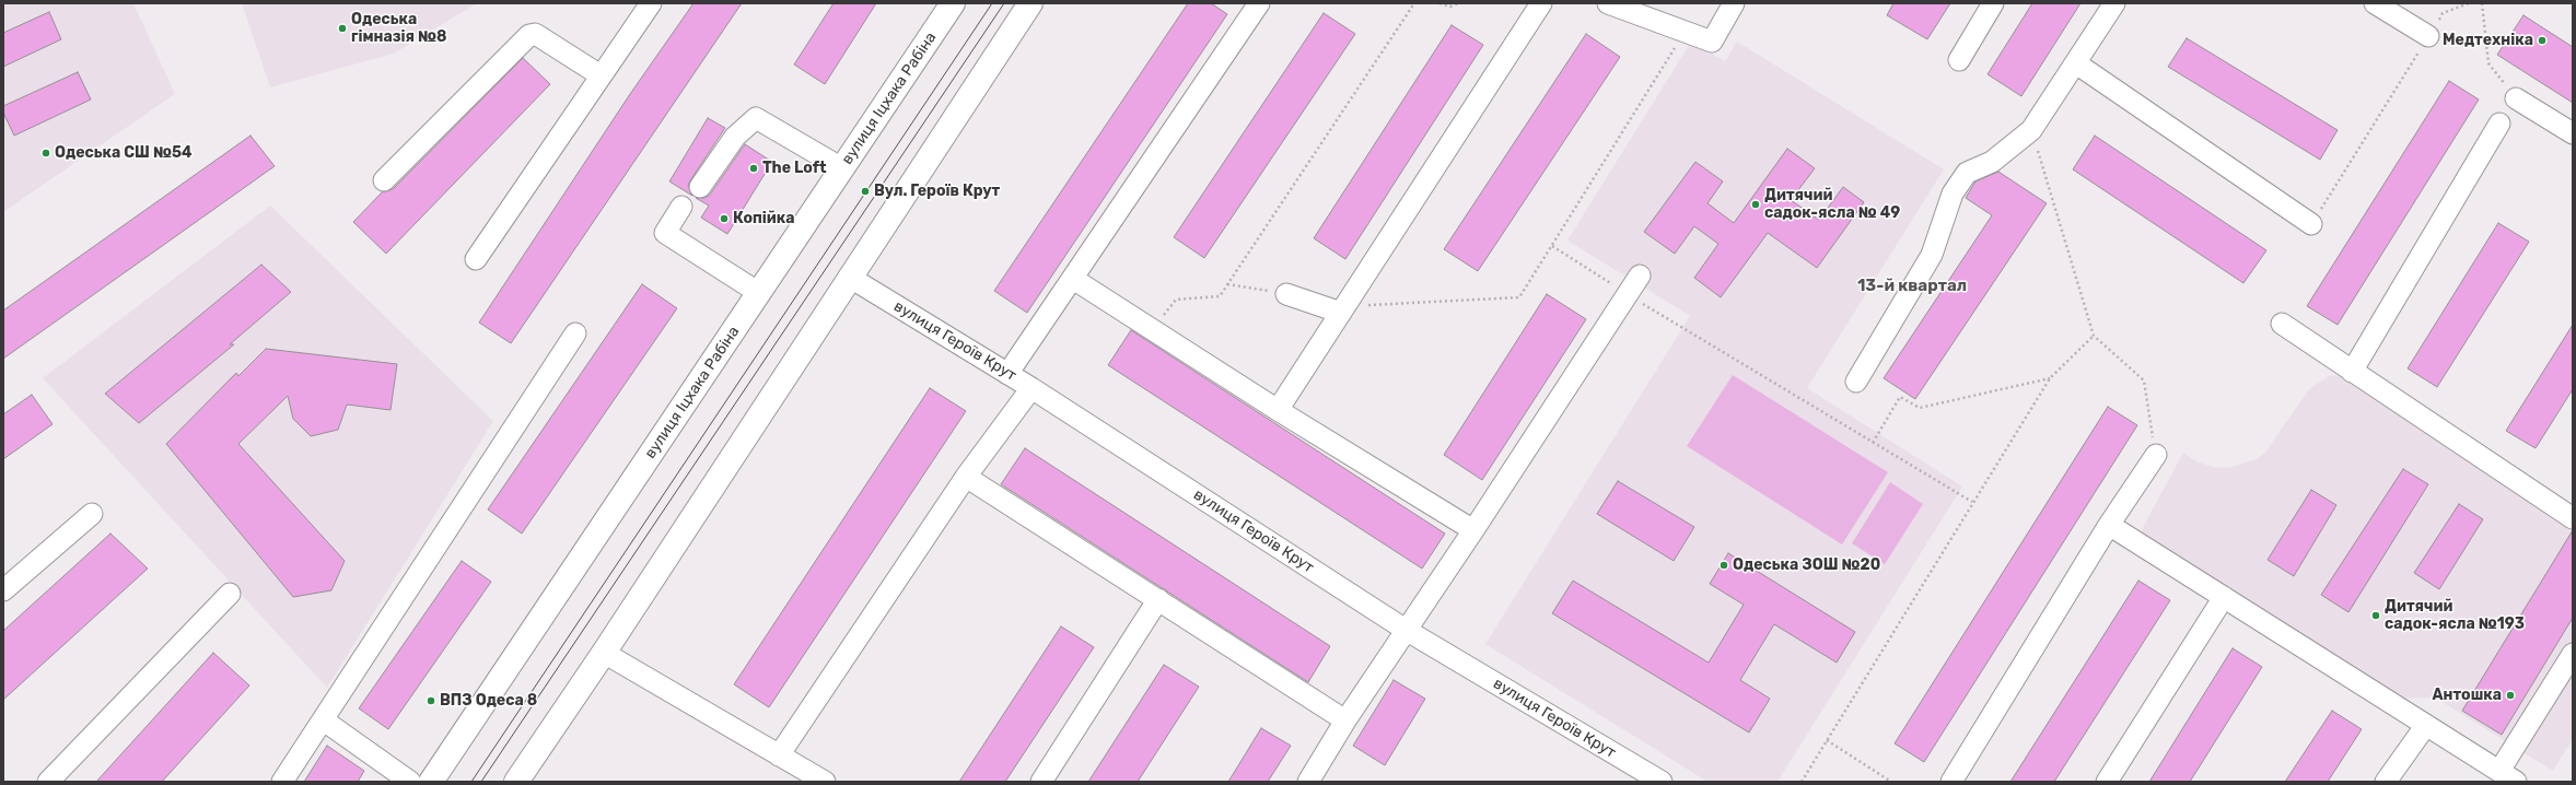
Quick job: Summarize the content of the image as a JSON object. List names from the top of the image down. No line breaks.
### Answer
{"streets":{"main road":["вулиця Іцхака Рабіна"],"street":["вулиця Героїв Крут"]},"districts":["13-й квартал"],"places":["Одеська гімназія №8","Медтехніка","Одеська СШ №54","The Loft","Вул. Героїв Крут","Дитячий садок-ясла № 49","Копійка","Одеська ЗОШ №20","Дитячий садок-ясла №193","Антошка","ВПЗ Одеса 8"]}
